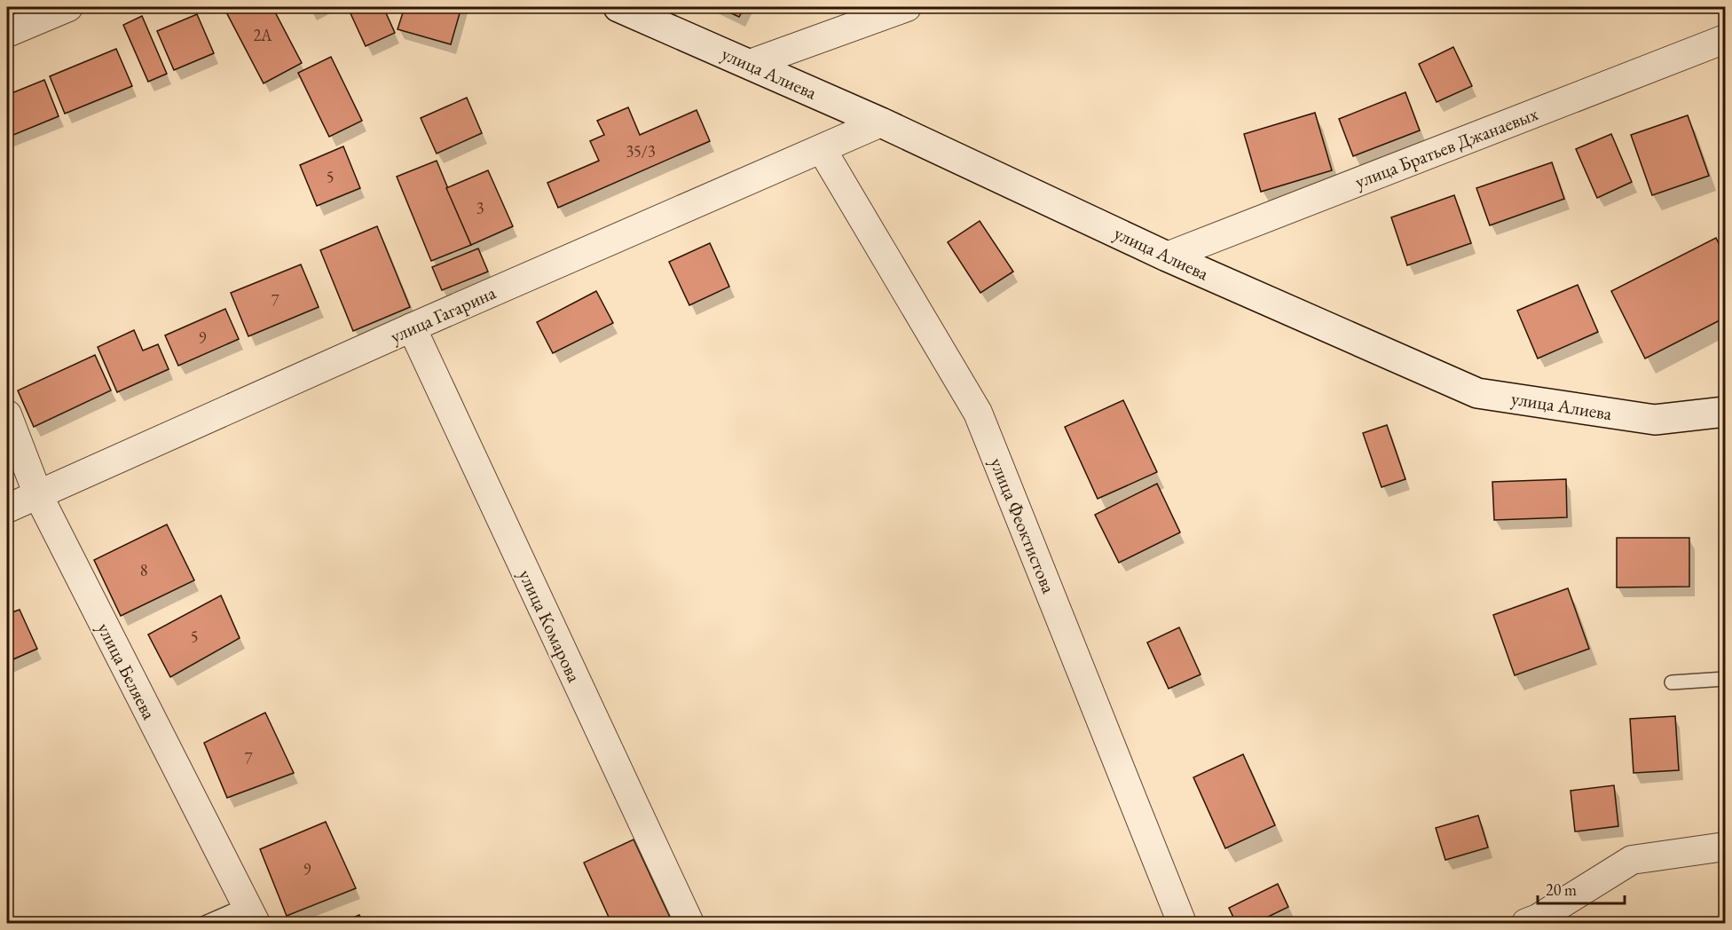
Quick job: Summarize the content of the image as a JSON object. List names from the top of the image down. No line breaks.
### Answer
{"streets":{"street":["улица Алиева","улица Братьев Джанаевых","улица Гагарина","улица Феоктистова","улица Комарова","улица Беляева"]},"crossings":[["улица Алиева","улица Братьев Джанаевых"],["улица Алиева","улица Гагарина"],["улица Гагарина","улица Феоктистова"],["улица Гагарина","улица Комарова"],["улица Гагарина","улица Беляева"]],"house_numbers":["2А","35/3","5","3","7","9","8","5","7","9"],"scale_bar":"20 m"}
